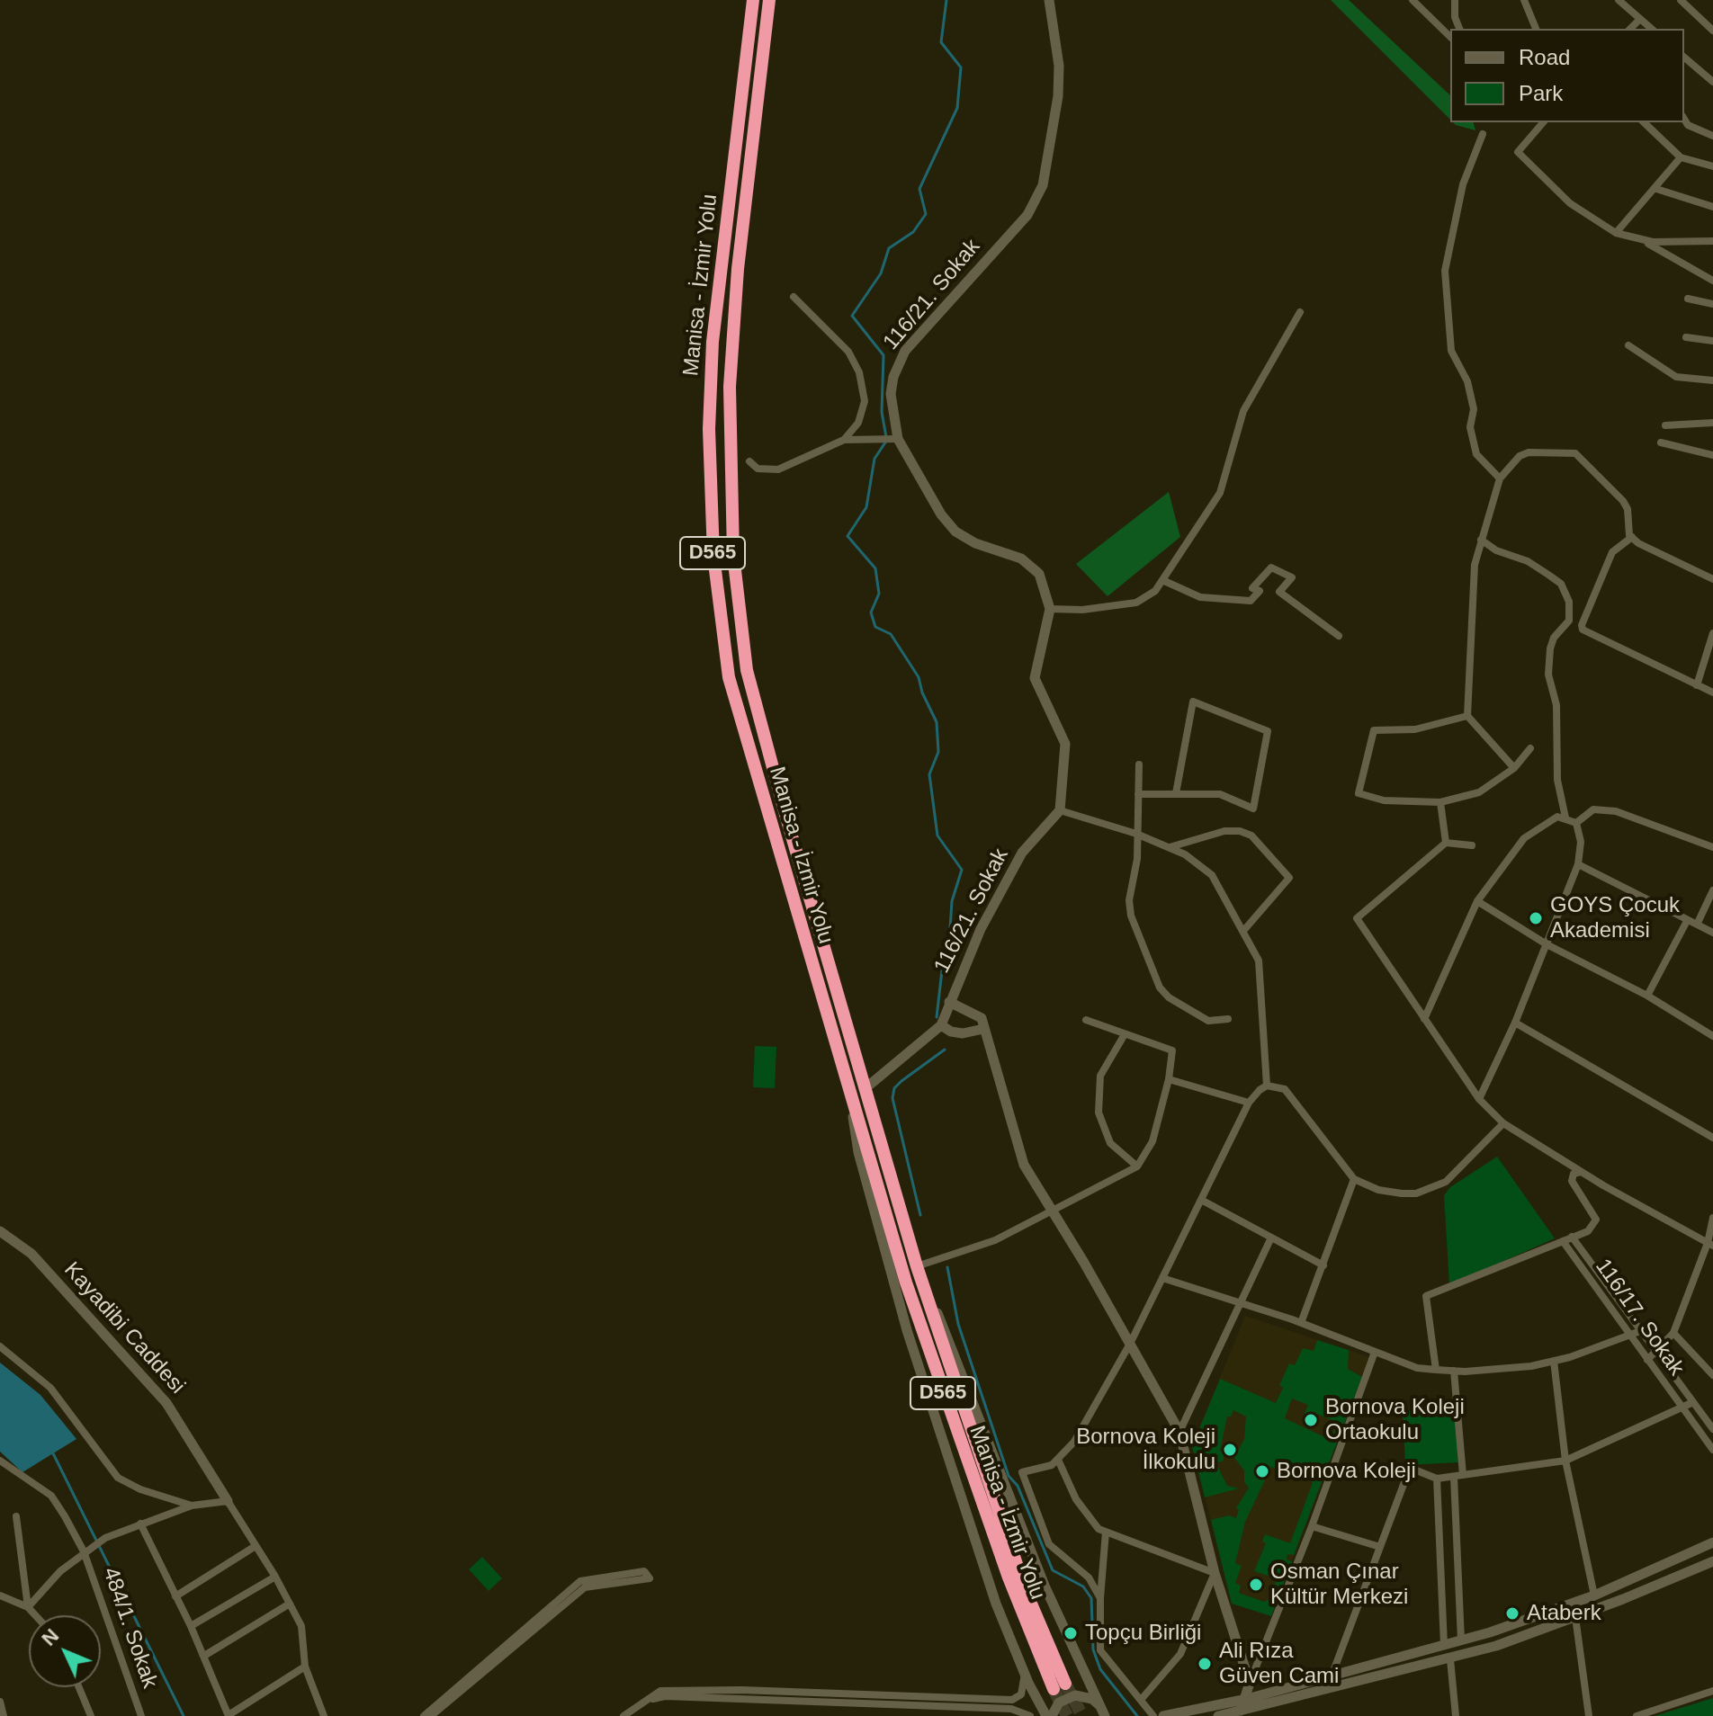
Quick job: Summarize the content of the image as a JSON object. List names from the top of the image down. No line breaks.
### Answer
{"streets":{"highway":["Manisa - İzmir Yolu","D565"],"street":["116/21. Sokak","116/17. Sokak","Kayadibi Caddesi","484/1. Sokak"]},"places":["GOYS Çocuk Akademisi","Bornova Koleji Ortaokulu","Bornova Koleji İlkokulu","Bornova Koleji","Osman Çınar Kültür Merkezi","Ataberk","Topçu Birliği","Ali Rıza Güven Cami"],"legend":["Road","Park"],"north":"top left"}
